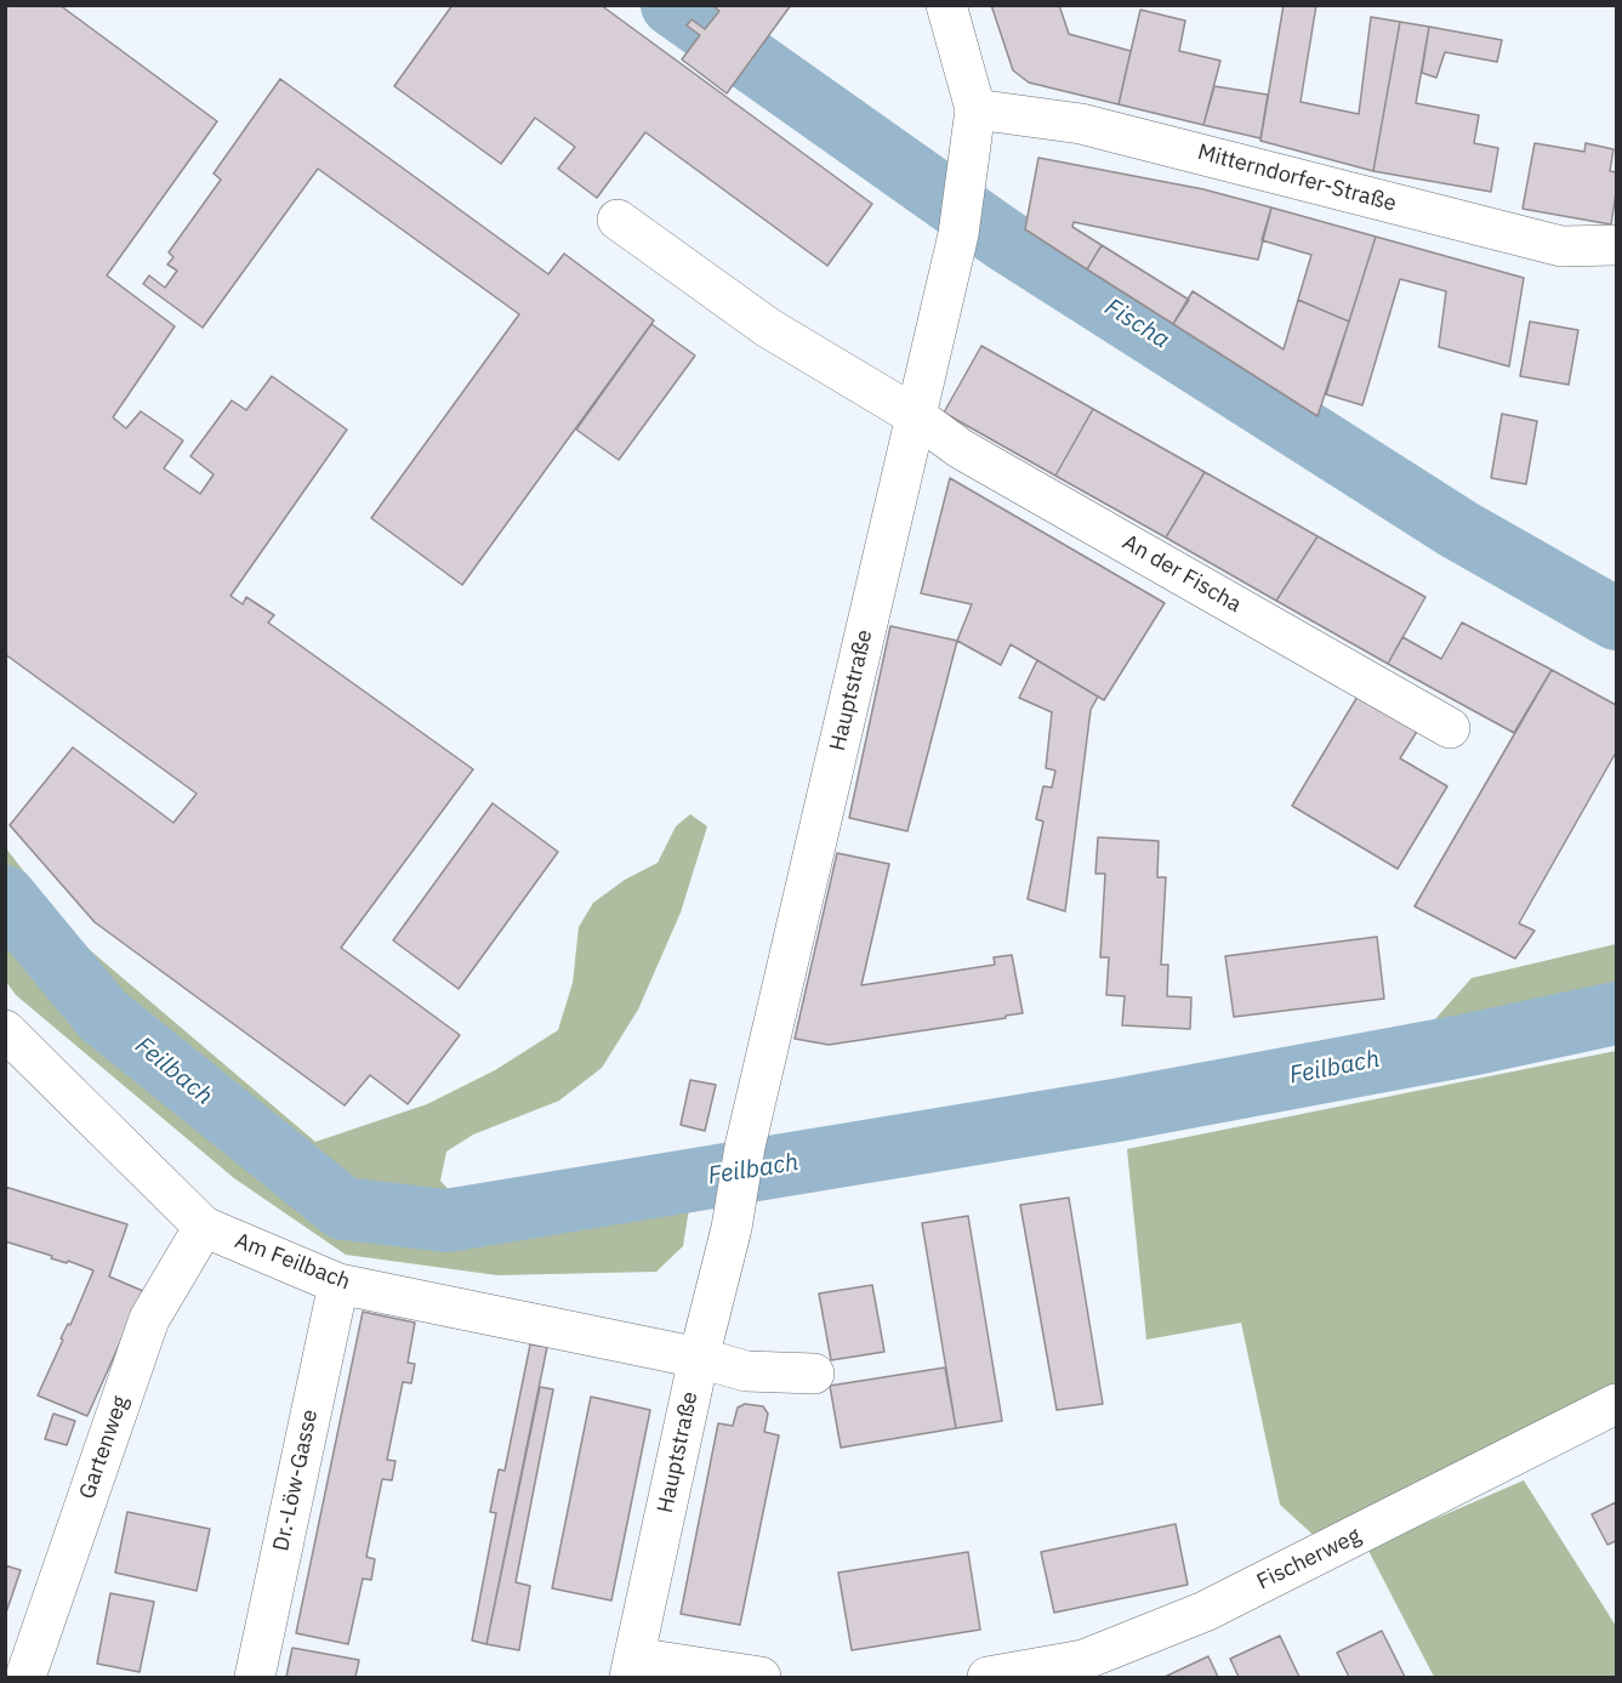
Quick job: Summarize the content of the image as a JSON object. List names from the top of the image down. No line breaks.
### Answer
{"streets":{"street":["Mitterndorfer-Straße","An der Fischa","Hauptstraße","Am Feilbach","Gartenweg","Dr.-Löw-Gasse","Fischerweg"]},"crossings":[["Mitterndorfer-Straße","Hauptstraße"],["An der Fischa","Hauptstraße"],["Hauptstraße","Am Feilbach"],["Am Feilbach","Gartenweg"],["Am Feilbach","Dr.-Löw-Gasse"]],"water":["Fischa","Feilbach"]}
